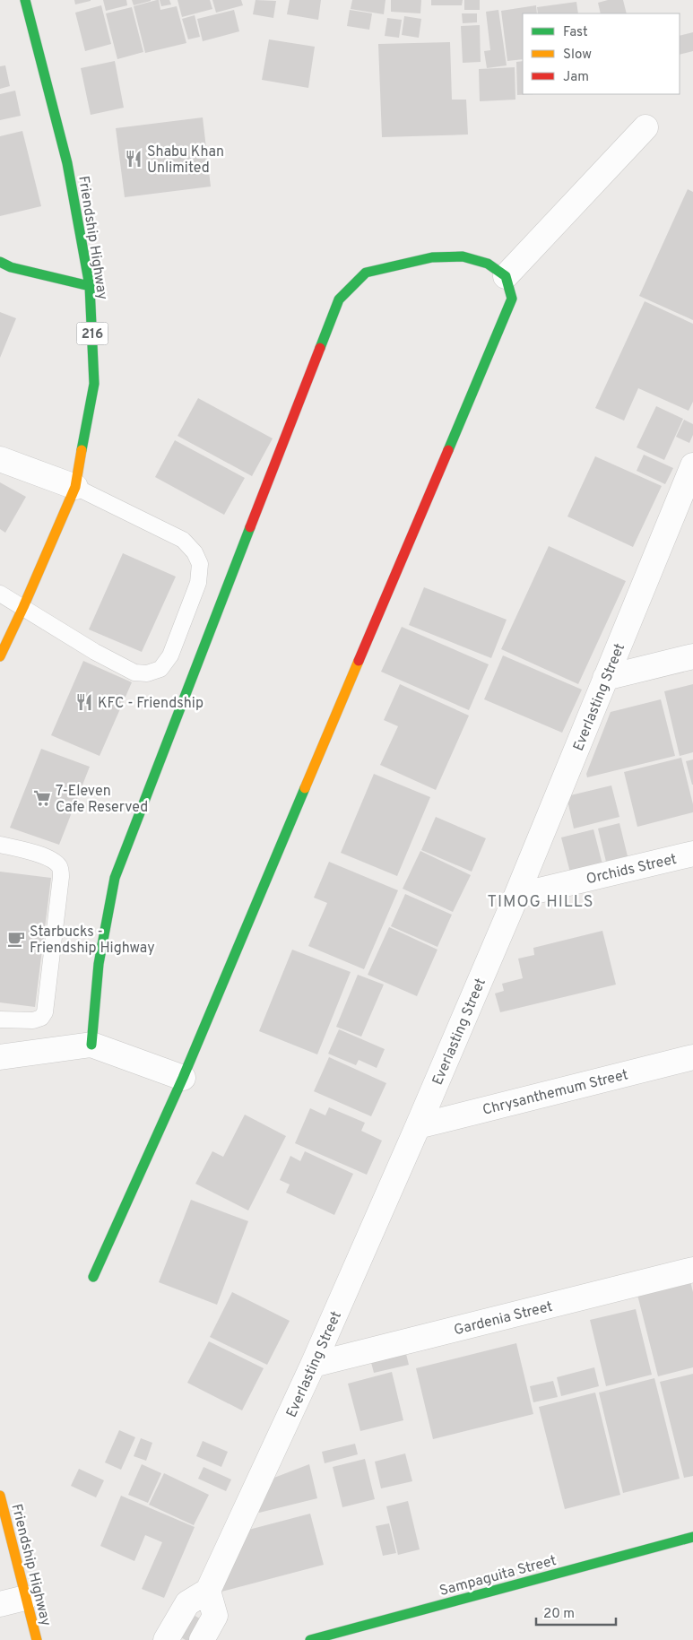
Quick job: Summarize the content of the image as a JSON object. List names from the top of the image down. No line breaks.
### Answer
{"streets":{"street":["Friendship Highway","216","Everlasting Street","Orchids Street","Chrysanthemum Street","Gardenia Street","Sampaguita Street"]},"crossings":[["Everlasting Street","Orchids Street"],["Everlasting Street","Chrysanthemum Street"],["Everlasting Street","Gardenia Street"]],"districts":["TIMOG HILLS"],"places":{"restaurant":["Shabu Khan Unlimited","KFC - Friendship"],"supermarket":["7-Eleven Cafe Reserved"],"cafe":["Starbucks - Friendship Highway"]},"legend":["Fast","Slow","Jam"],"scale_bar":"20 m"}
